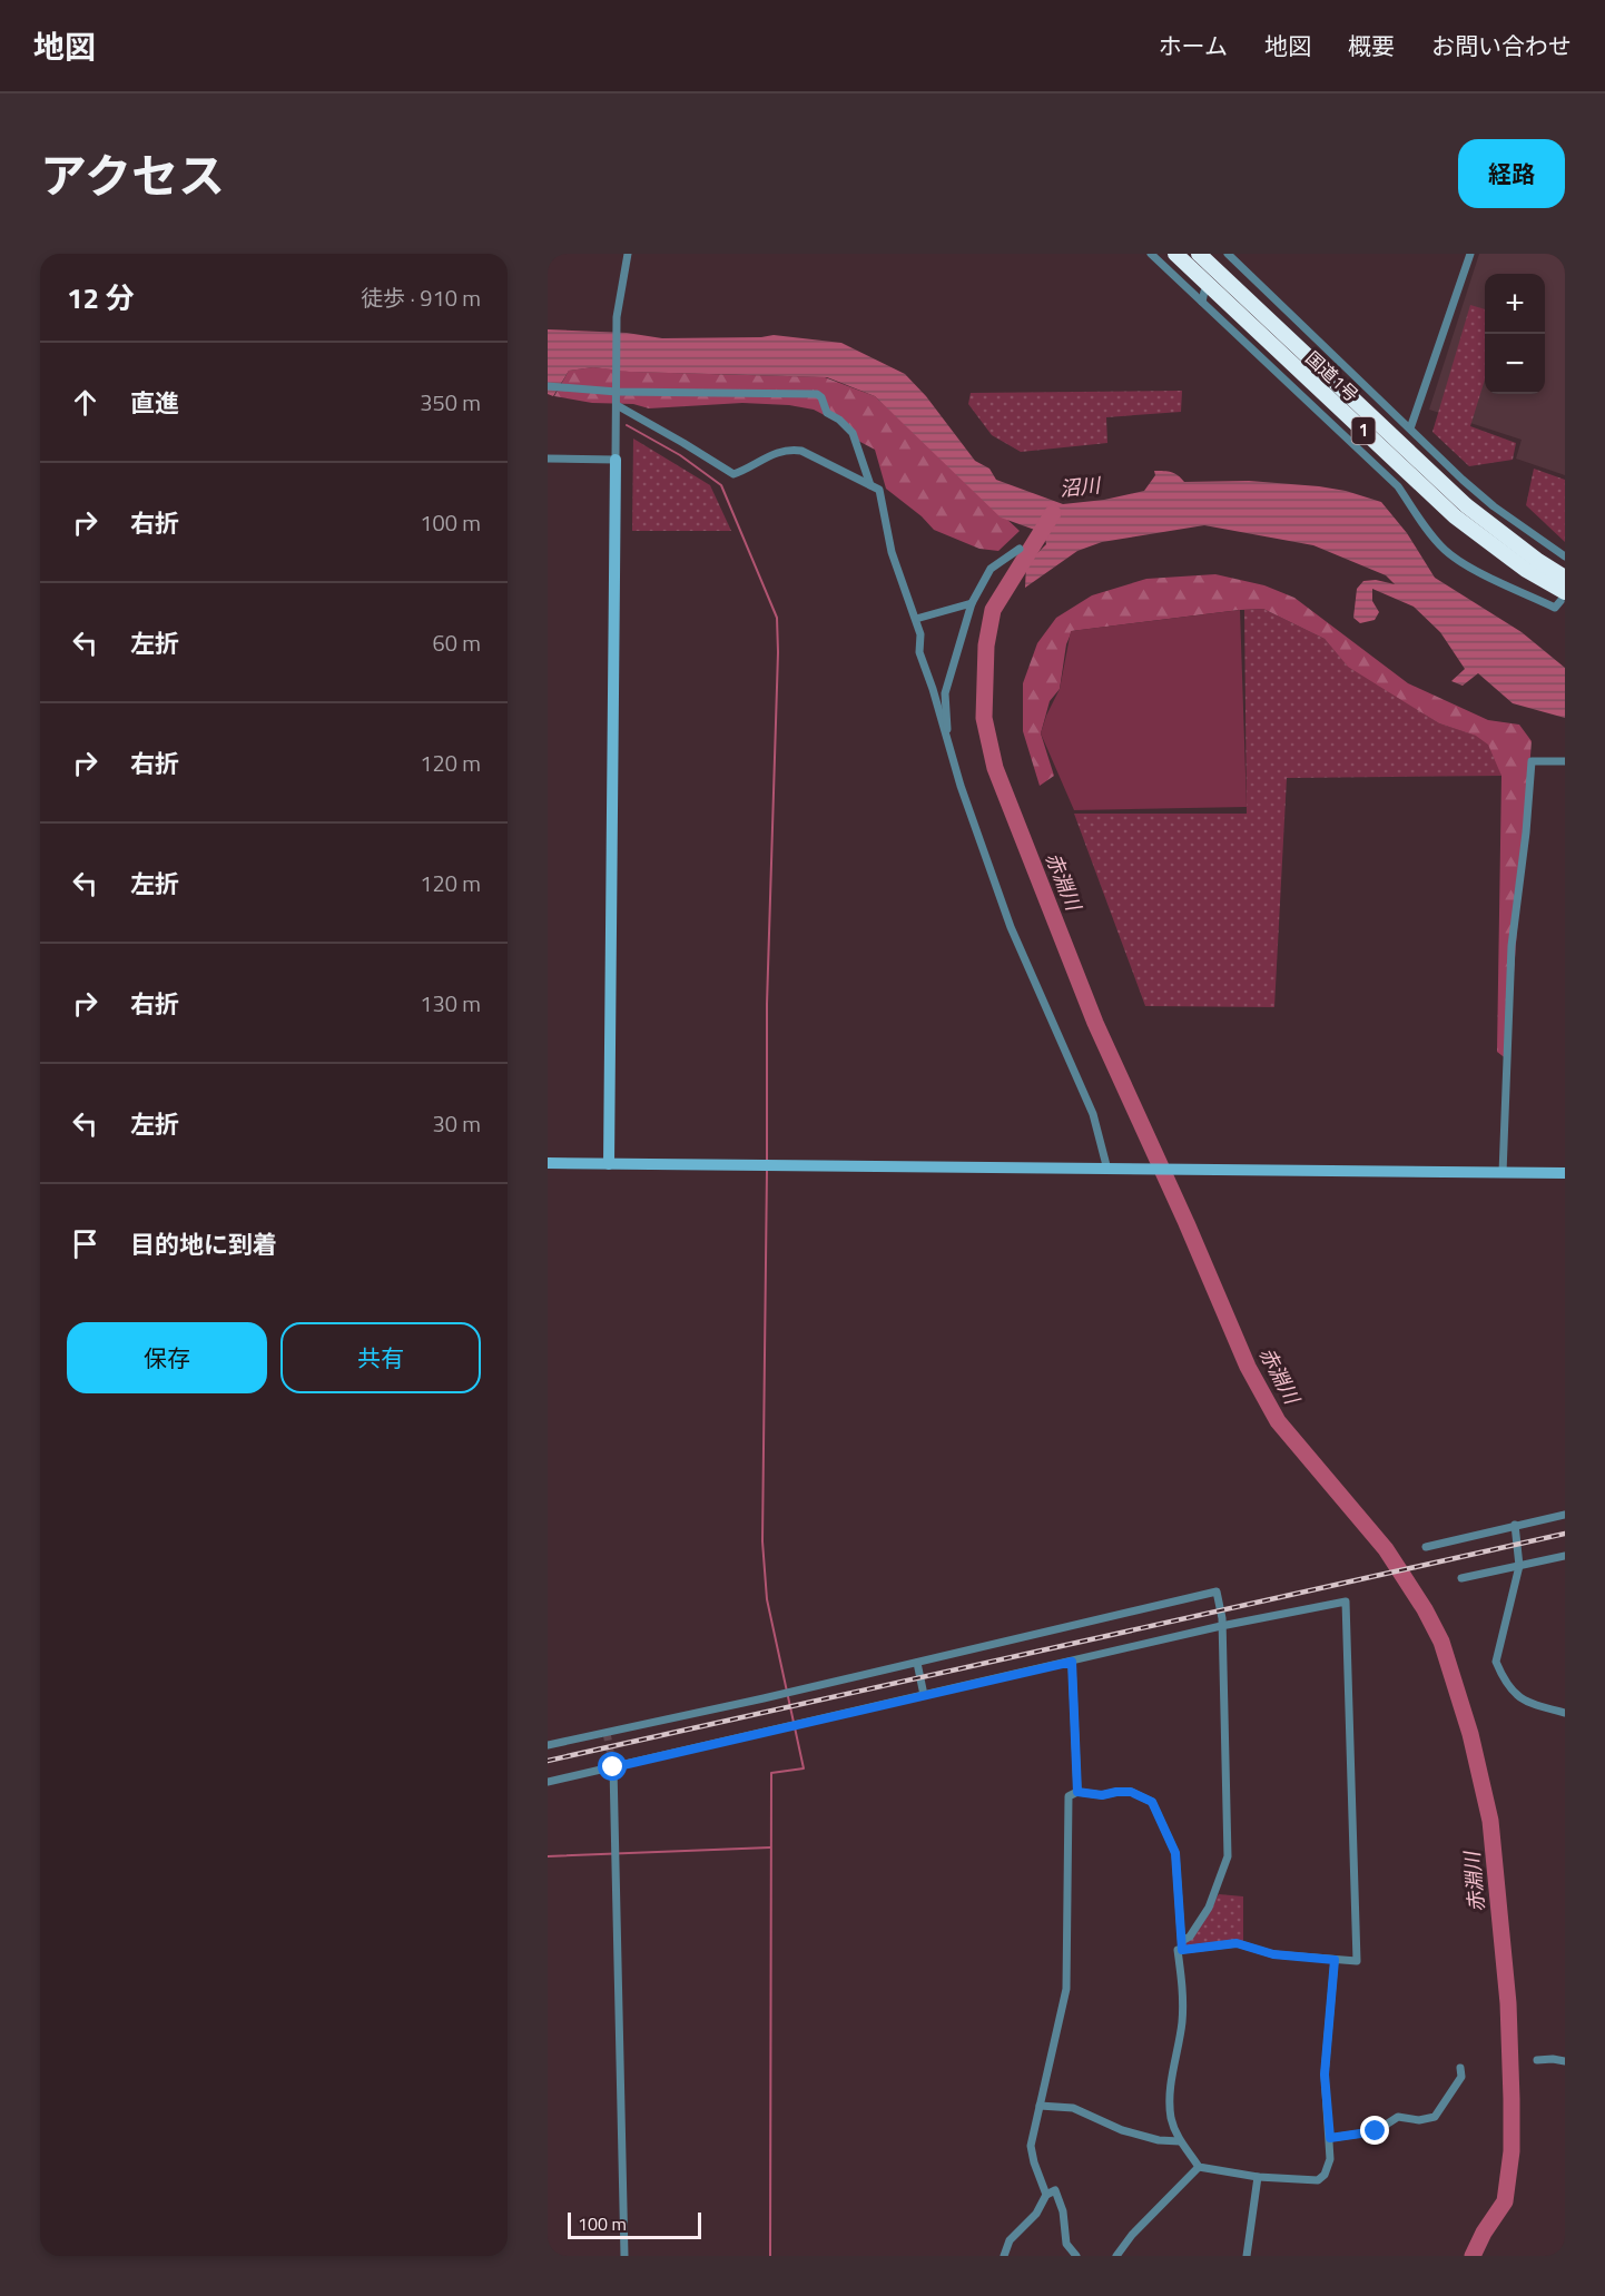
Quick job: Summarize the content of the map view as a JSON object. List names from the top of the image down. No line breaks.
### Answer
{"streets":{"highway":["国道1号","1"]},"water":["沼川","赤淵川"],"scale_bar":"100 m","page":{"header":"地図","nav":["ホーム","地図","概要","お問い合わせ"],"title":"アクセス","buttons":["経路",["保存","共有"]],"heading":["12 分","徒歩 · 910 m"],"map_buttons":["+","−"],"list":[["直進","350 m"],["右折","100 m"],["左折","60 m"],["右折","120 m"],["左折","120 m"],["右折","130 m"],["左折","30 m"],"目的地に到着"],"scale":"100 m"}}
